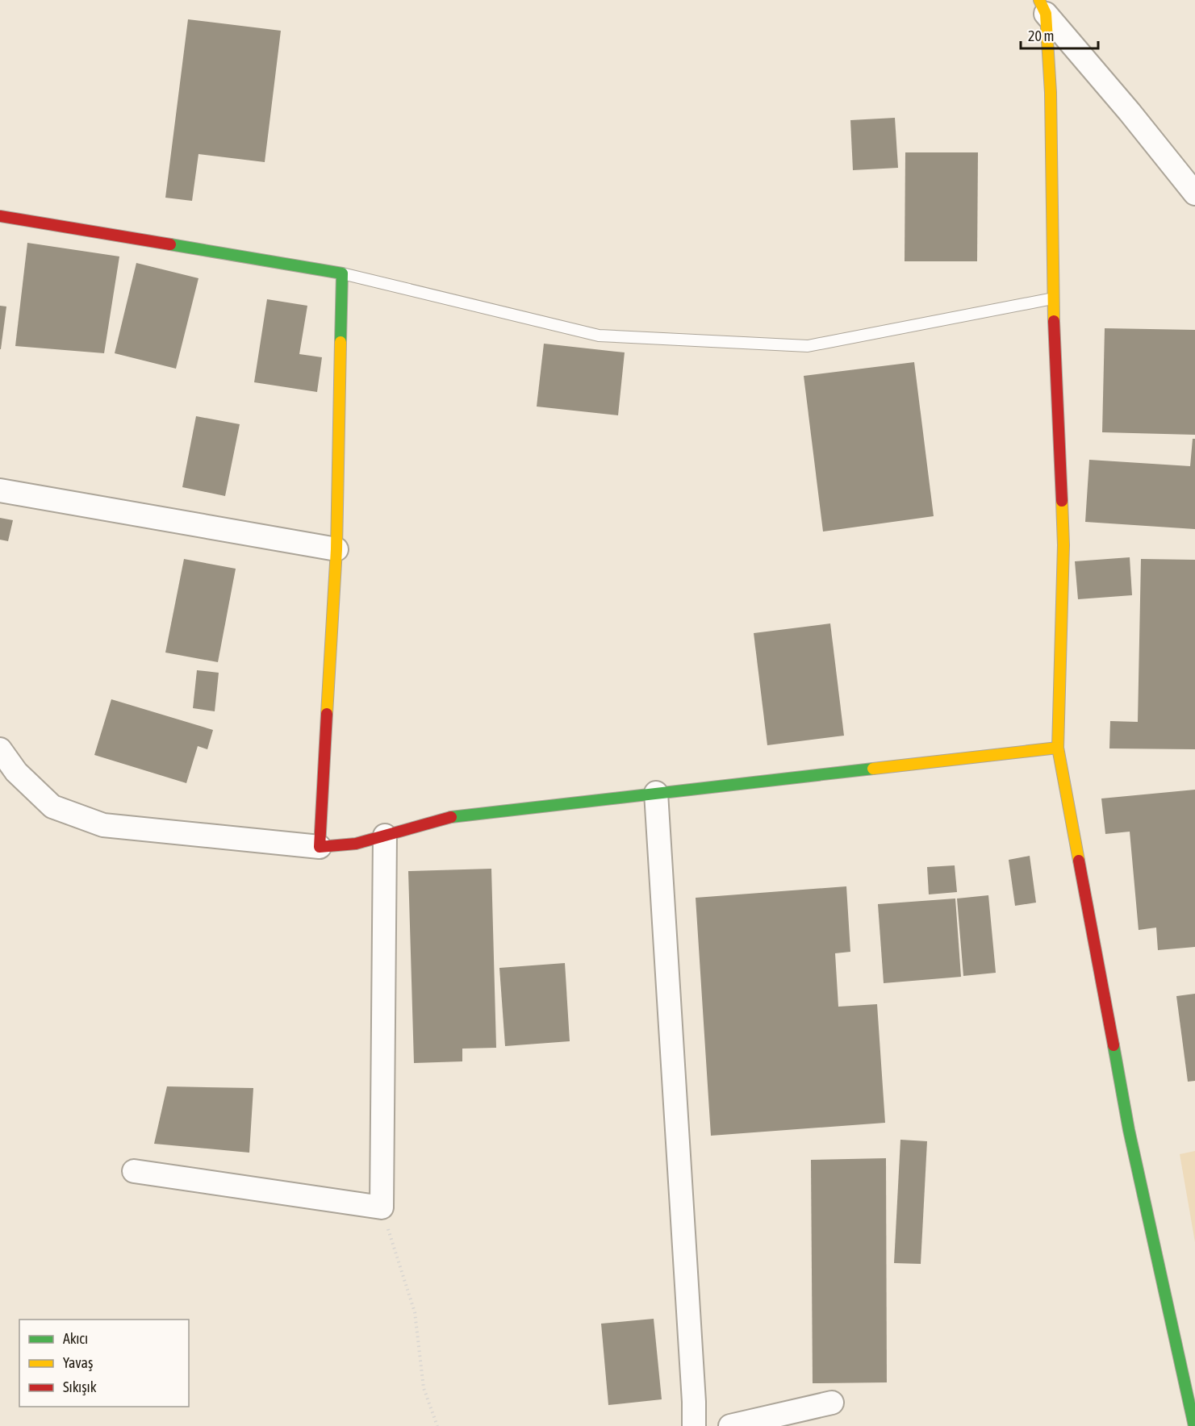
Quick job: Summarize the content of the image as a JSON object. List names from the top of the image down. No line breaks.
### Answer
{"legend":["Akıcı","Yavaş","Sıkışık"],"scale_bar":"20 m"}
